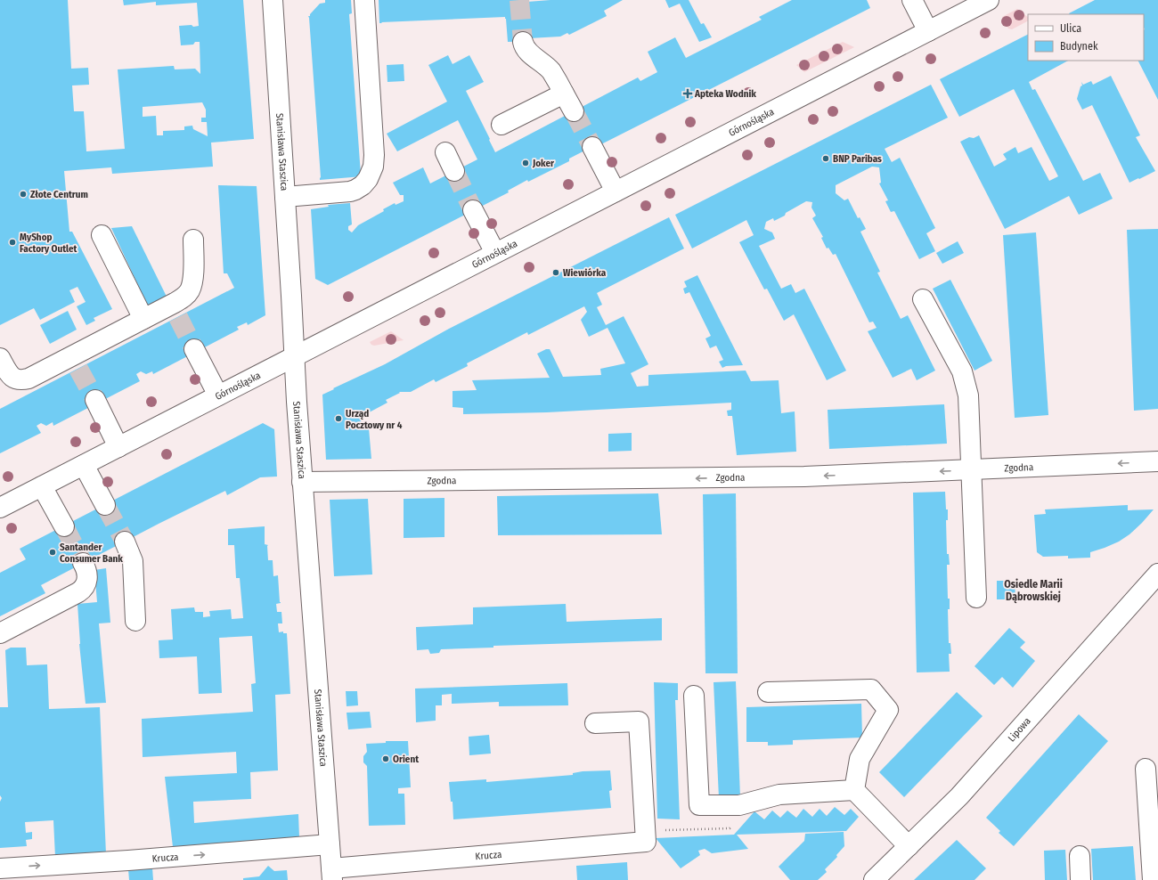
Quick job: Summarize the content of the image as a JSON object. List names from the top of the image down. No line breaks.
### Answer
{"streets":{"street":["Górnośląska","Stanisława Staszica","Zgodna","Lipowa","Krucza"]},"crossings":[["Górnośląska","Stanisława Staszica"],["Stanisława Staszica","Zgodna"],["Stanisława Staszica","Krucza"]],"one_way":["Zgodna","Krucza"],"districts":["Osiedle Marii Dąbrowskiej"],"places":{"health":["Apteka Wodnik"],"other":["BNP Paribas","Joker","Złote Centrum","MyShop Factory Outlet","Wiewiórka","Urząd Pocztowy nr 4","Santander Consumer Bank","Orient"]},"legend":["Ulica","Budynek"]}
